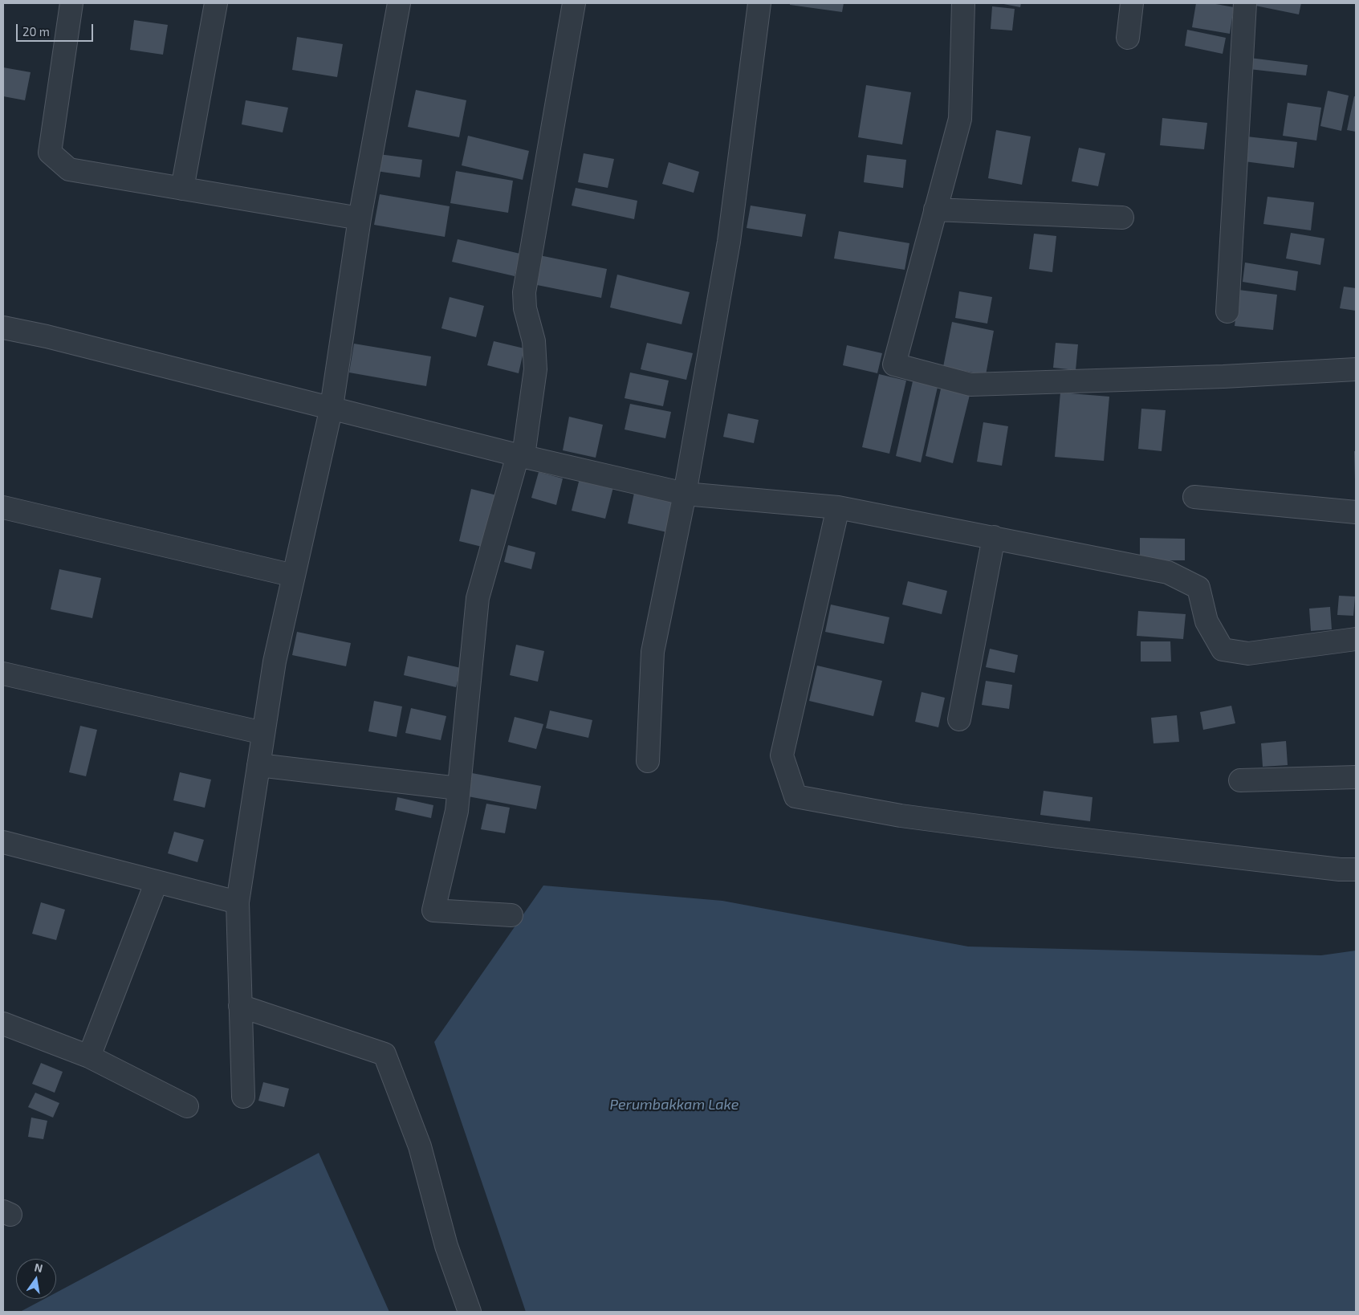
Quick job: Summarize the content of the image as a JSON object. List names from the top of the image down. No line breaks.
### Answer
{"water":["Perumbakkam Lake"],"scale_bar":"20 m","north":"top"}
